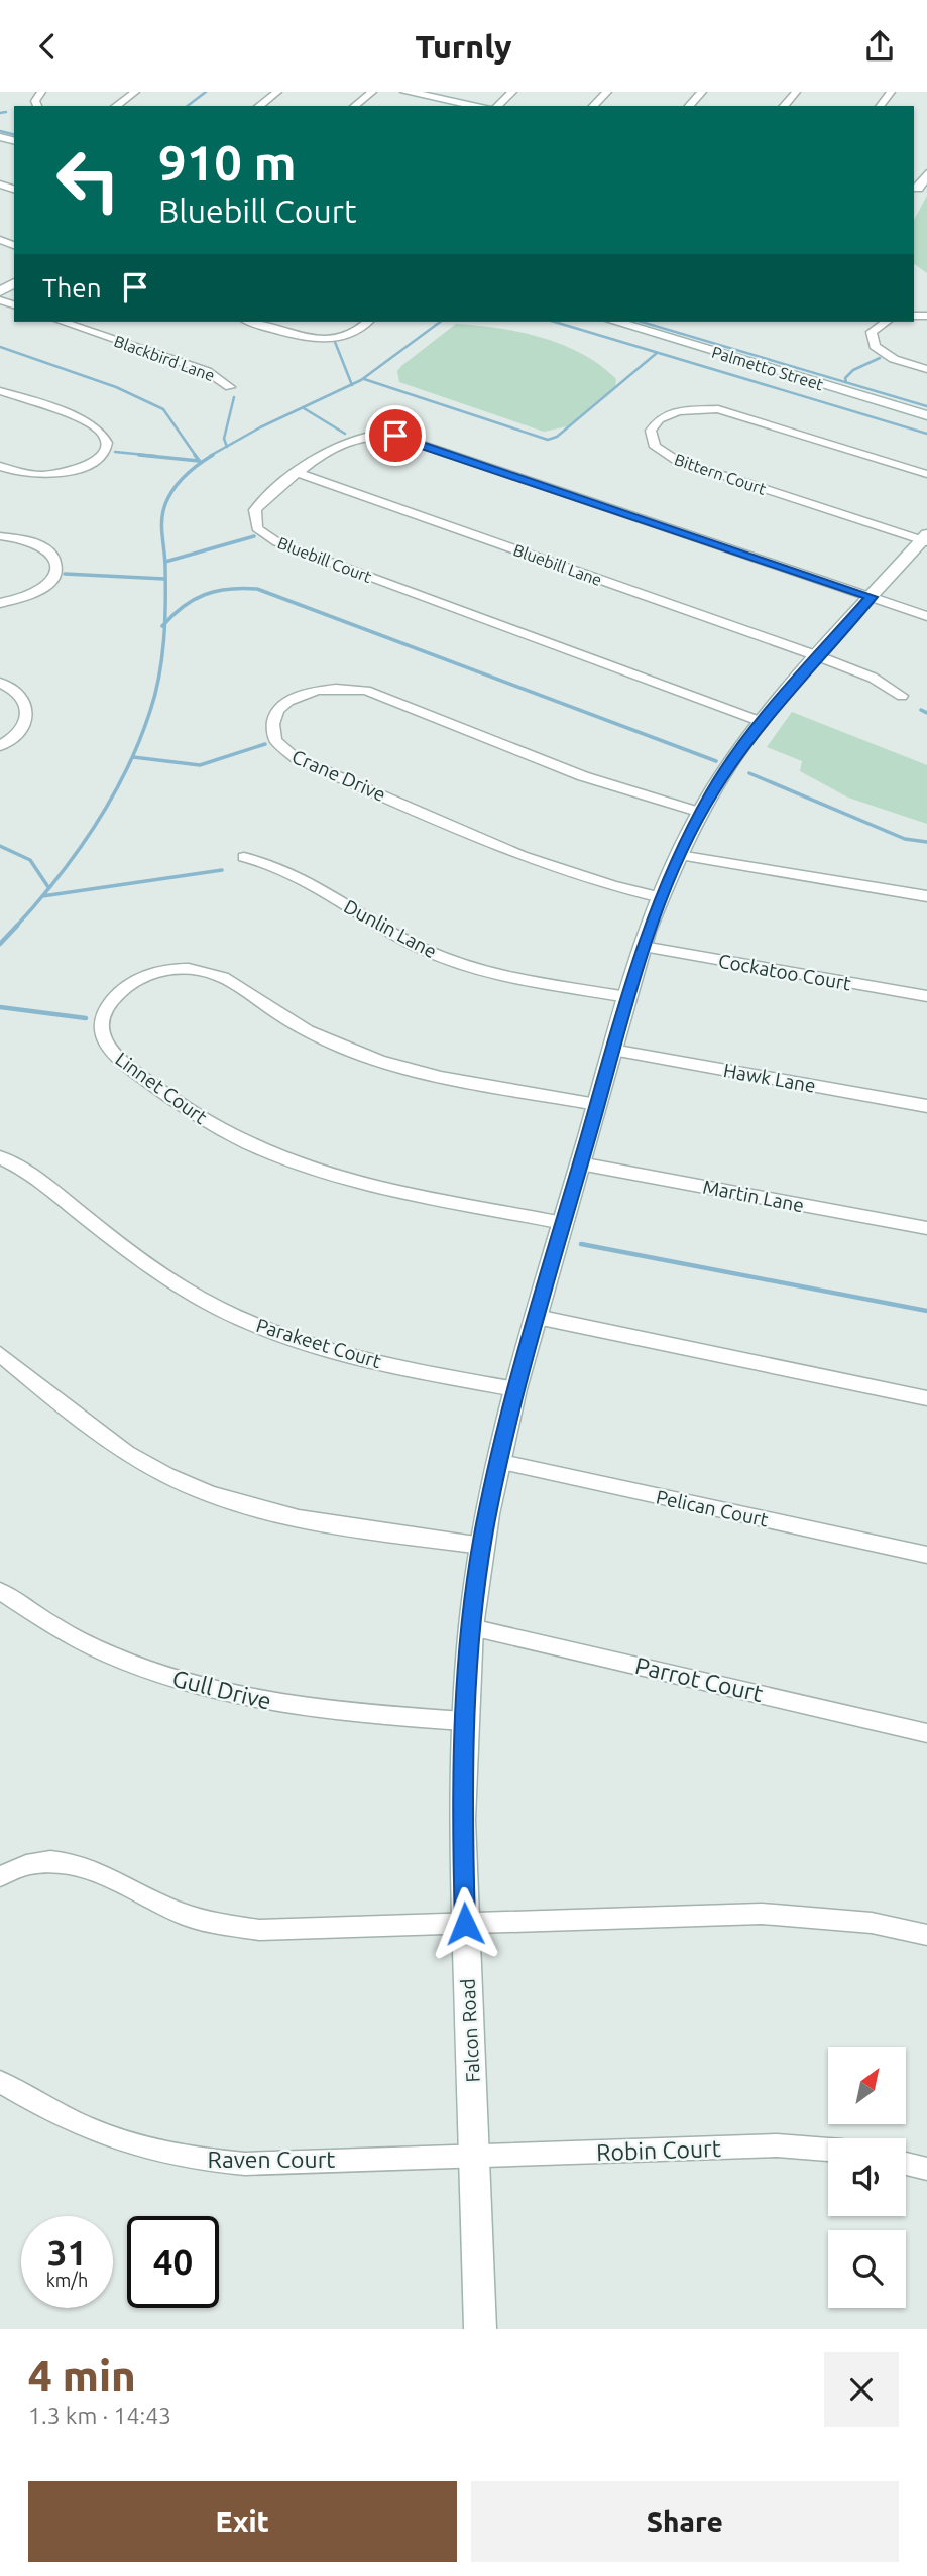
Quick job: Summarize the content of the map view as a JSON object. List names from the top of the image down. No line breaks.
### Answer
{"streets":{"street":["Blackbird Lane","Palmetto Street","Bittern Court","Bluebill Court","Bluebill Lane","Crane Drive","Dunlin Lane","Cockatoo Court","Hawk Lane","Linnet Court","Martin Lane","Parakeet Court","Pelican Court","Parrot Court","Gull Drive","Falcon Road","Robin Court","Raven Court"]},"crossings":[["Bittern Court","Falcon Road"],["Bluebill Court","Bluebill Lane"],["Bluebill Court","Falcon Road"],["Bluebill Lane","Falcon Road"],["Crane Drive","Falcon Road"],["Dunlin Lane","Falcon Road"],["Cockatoo Court","Falcon Road"],["Hawk Lane","Falcon Road"],["Linnet Court","Falcon Road"],["Martin Lane","Falcon Road"],["Parakeet Court","Falcon Road"],["Pelican Court","Falcon Road"],["Parrot Court","Falcon Road"],["Gull Drive","Falcon Road"],["Falcon Road","Robin Court"],["Falcon Road","Raven Court"],["Robin Court","Raven Court"]],"north":"top right","page":{"header":"Turnly","turn":["910 m","Bluebill Court"],"then":"Then","speed":"31 km/h","limit":"40","heading":["4 min","1.3 km · 14:43"],"buttons":["Exit","Share"]}}
